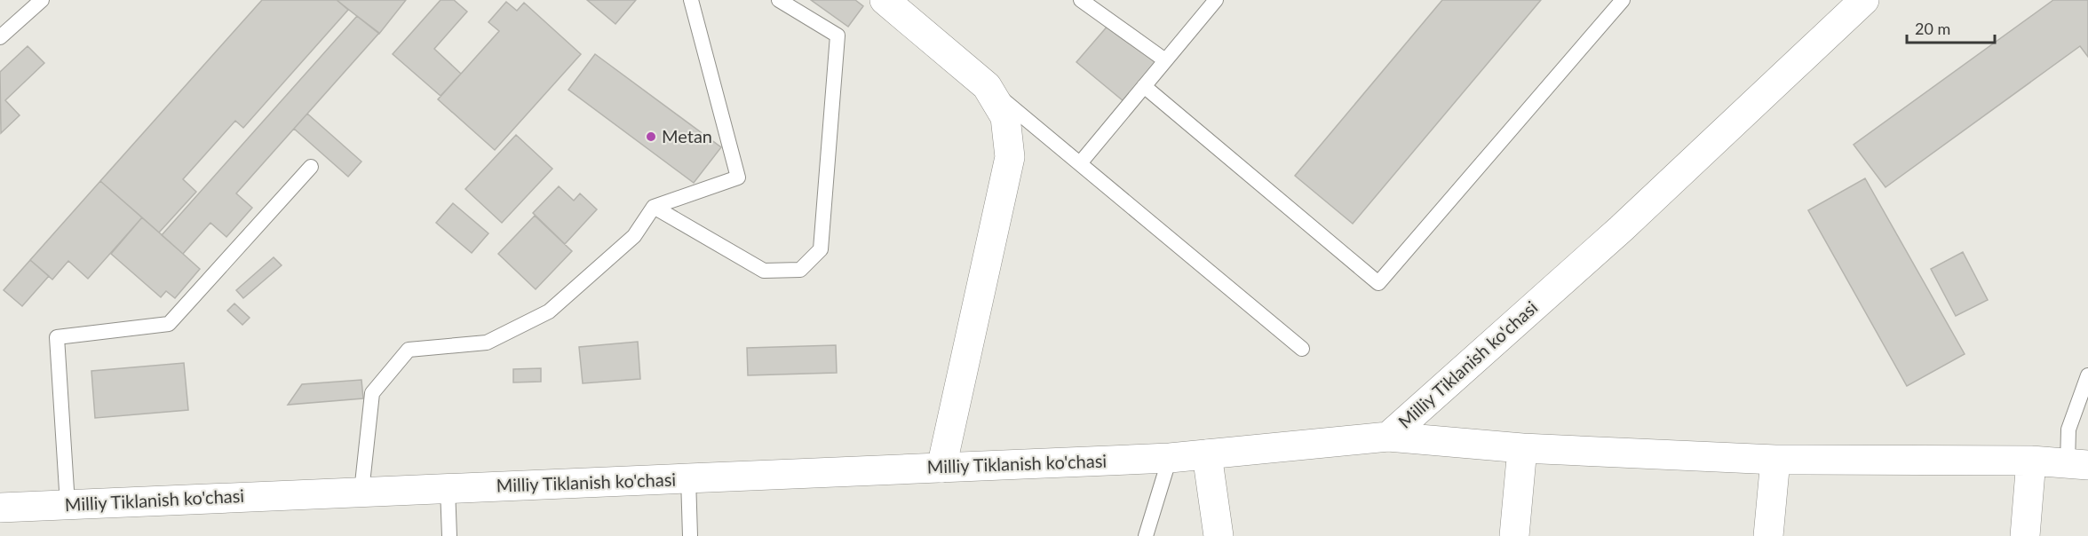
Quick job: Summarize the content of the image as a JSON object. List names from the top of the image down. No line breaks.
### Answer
{"streets":{"main road":["Milliy Tiklanish ko'chasi"]},"places":["Metan"],"scale_bar":"20 m"}
